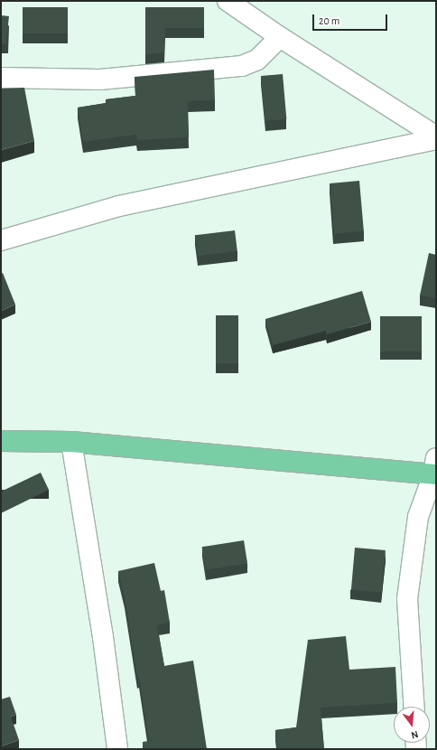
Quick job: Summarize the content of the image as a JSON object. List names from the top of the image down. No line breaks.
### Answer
{"scale_bar":"20 m","north":"bottom"}
